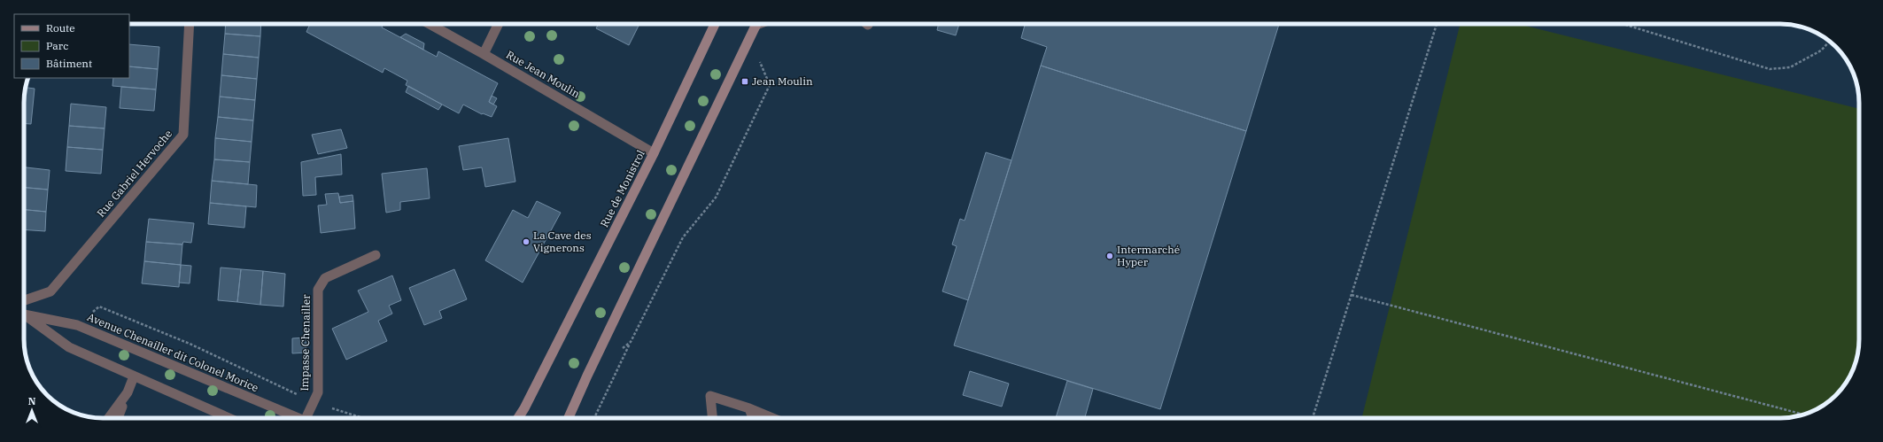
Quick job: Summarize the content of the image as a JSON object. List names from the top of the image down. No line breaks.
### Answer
{"streets":{"main road":["Rue de Monistrol"],"street":["Rue Jean Moulin","Rue Gabriel Hervoche","Impasse Chenailler","Avenue Chenailler dit Colonel Morice"]},"crossings":[["Rue Jean Moulin","Rue de Monistrol"]],"places":{"transit":["Jean Moulin"],"other":["La Cave des Vignerons","Intermarché Hyper"]},"legend":["Route","Parc","Bâtiment"],"north":"top"}
